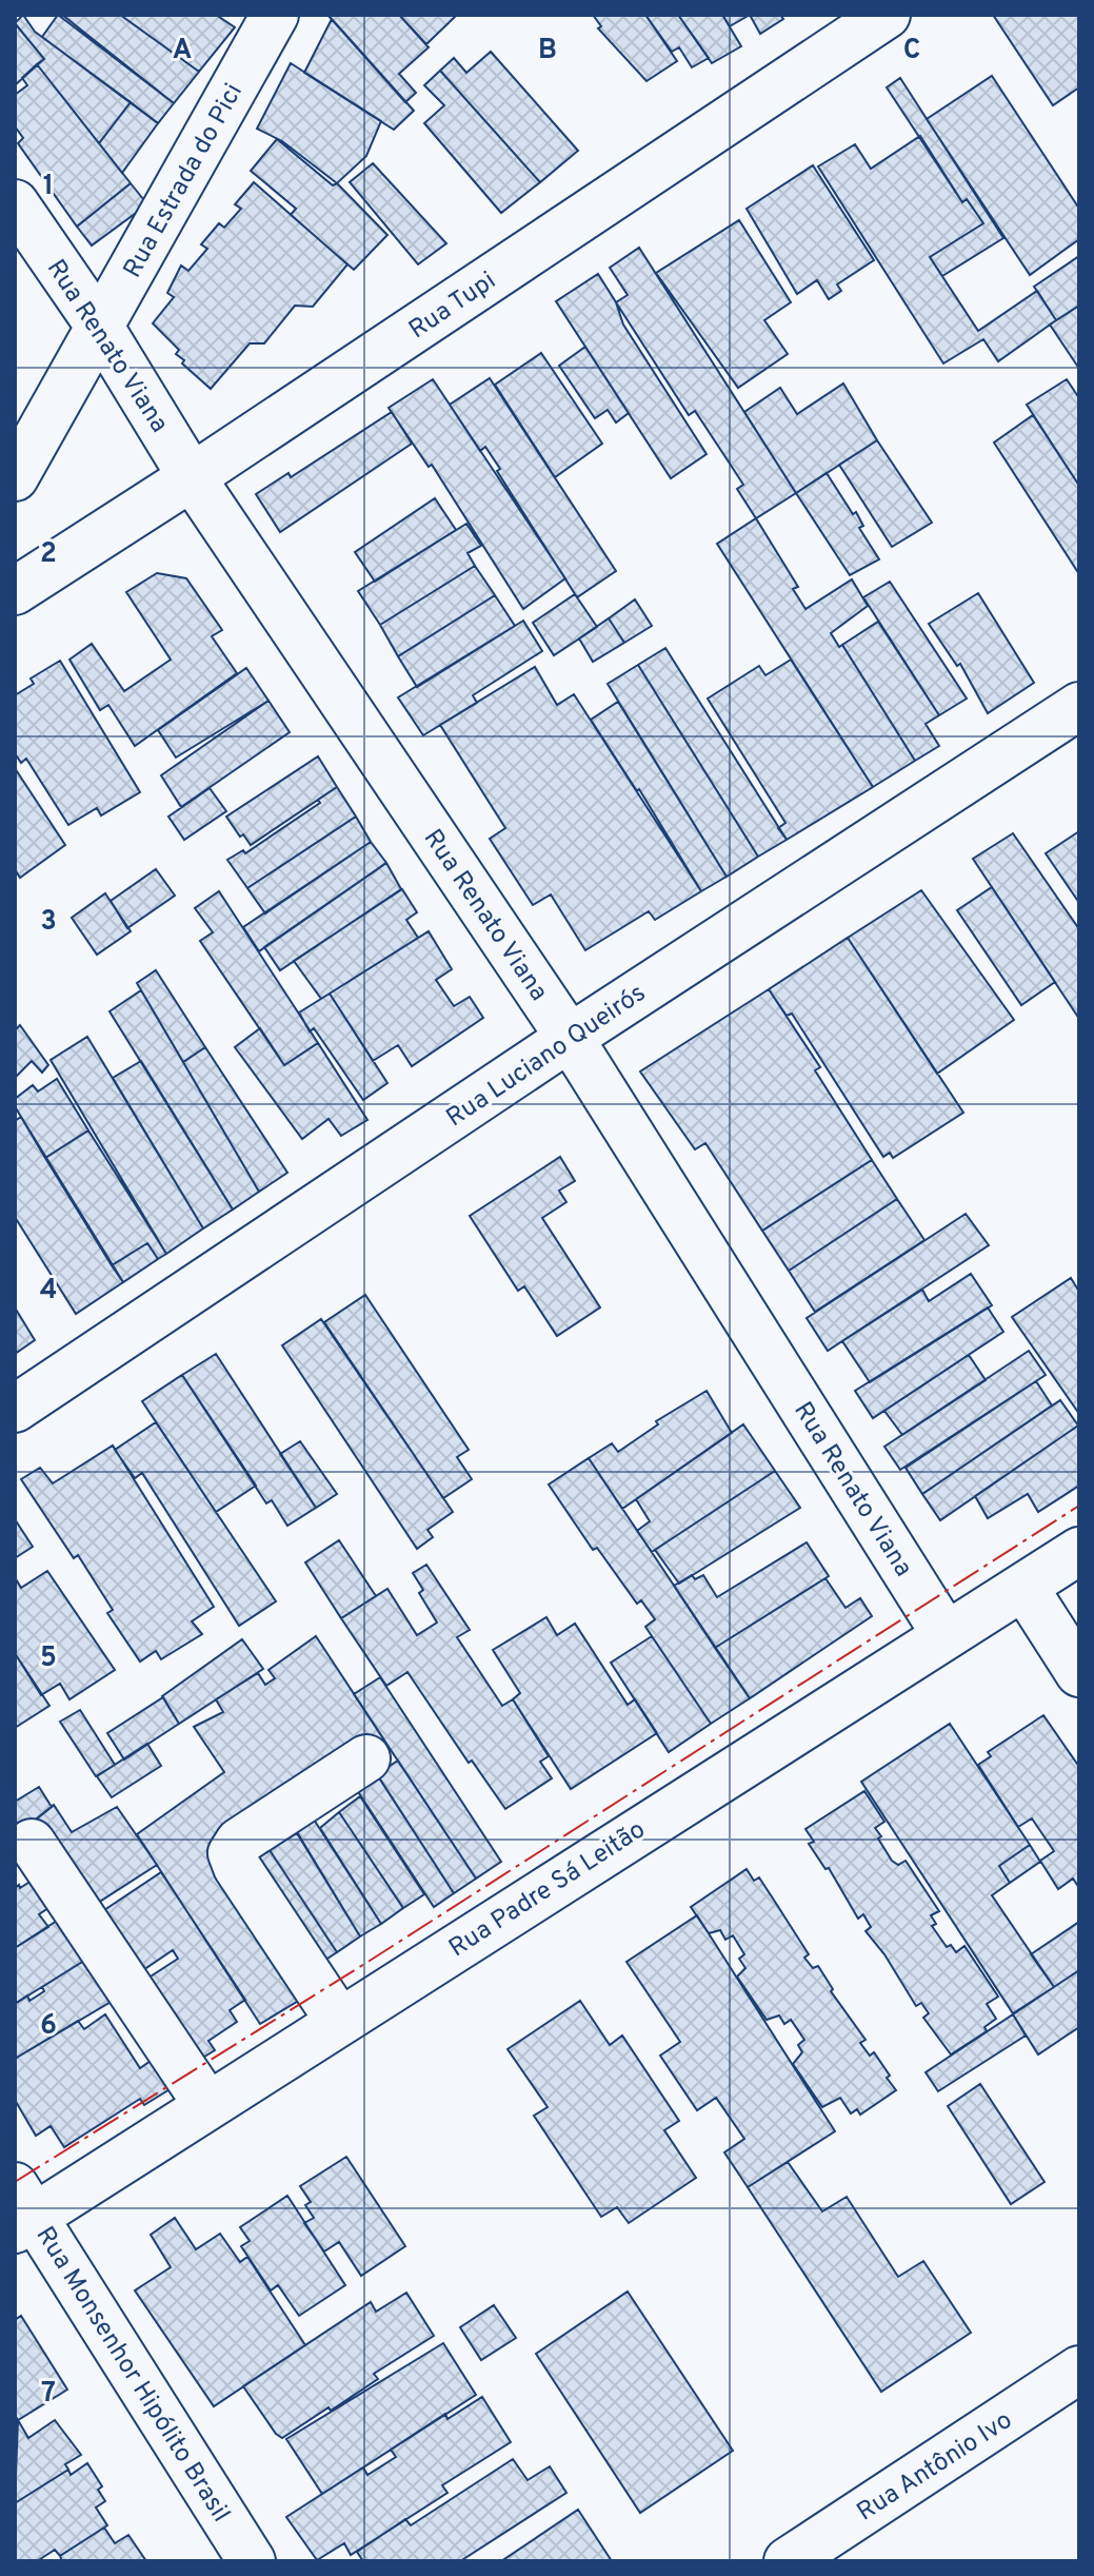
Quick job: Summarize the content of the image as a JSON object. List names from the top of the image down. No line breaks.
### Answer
{"streets":{"street":["Rua Estrada do Pici","Rua Tupi","Rua Renato Viana","Rua Luciano Queirós","Rua Padre Sá Leitão","Rua Monsenhor Hipólito Brasil","Rua Antônio Ivo"]},"crossings":[["Rua Estrada do Pici","Rua Renato Viana"],["Rua Tupi","Rua Renato Viana"],["Rua Renato Viana","Rua Luciano Queirós"],["Rua Renato Viana","Rua Padre Sá Leitão"],["Rua Padre Sá Leitão","Rua Monsenhor Hipólito Brasil"]],"grid":{"columns":["A","B","C"],"rows":["1","2","3","4","5","6","7"]}}
